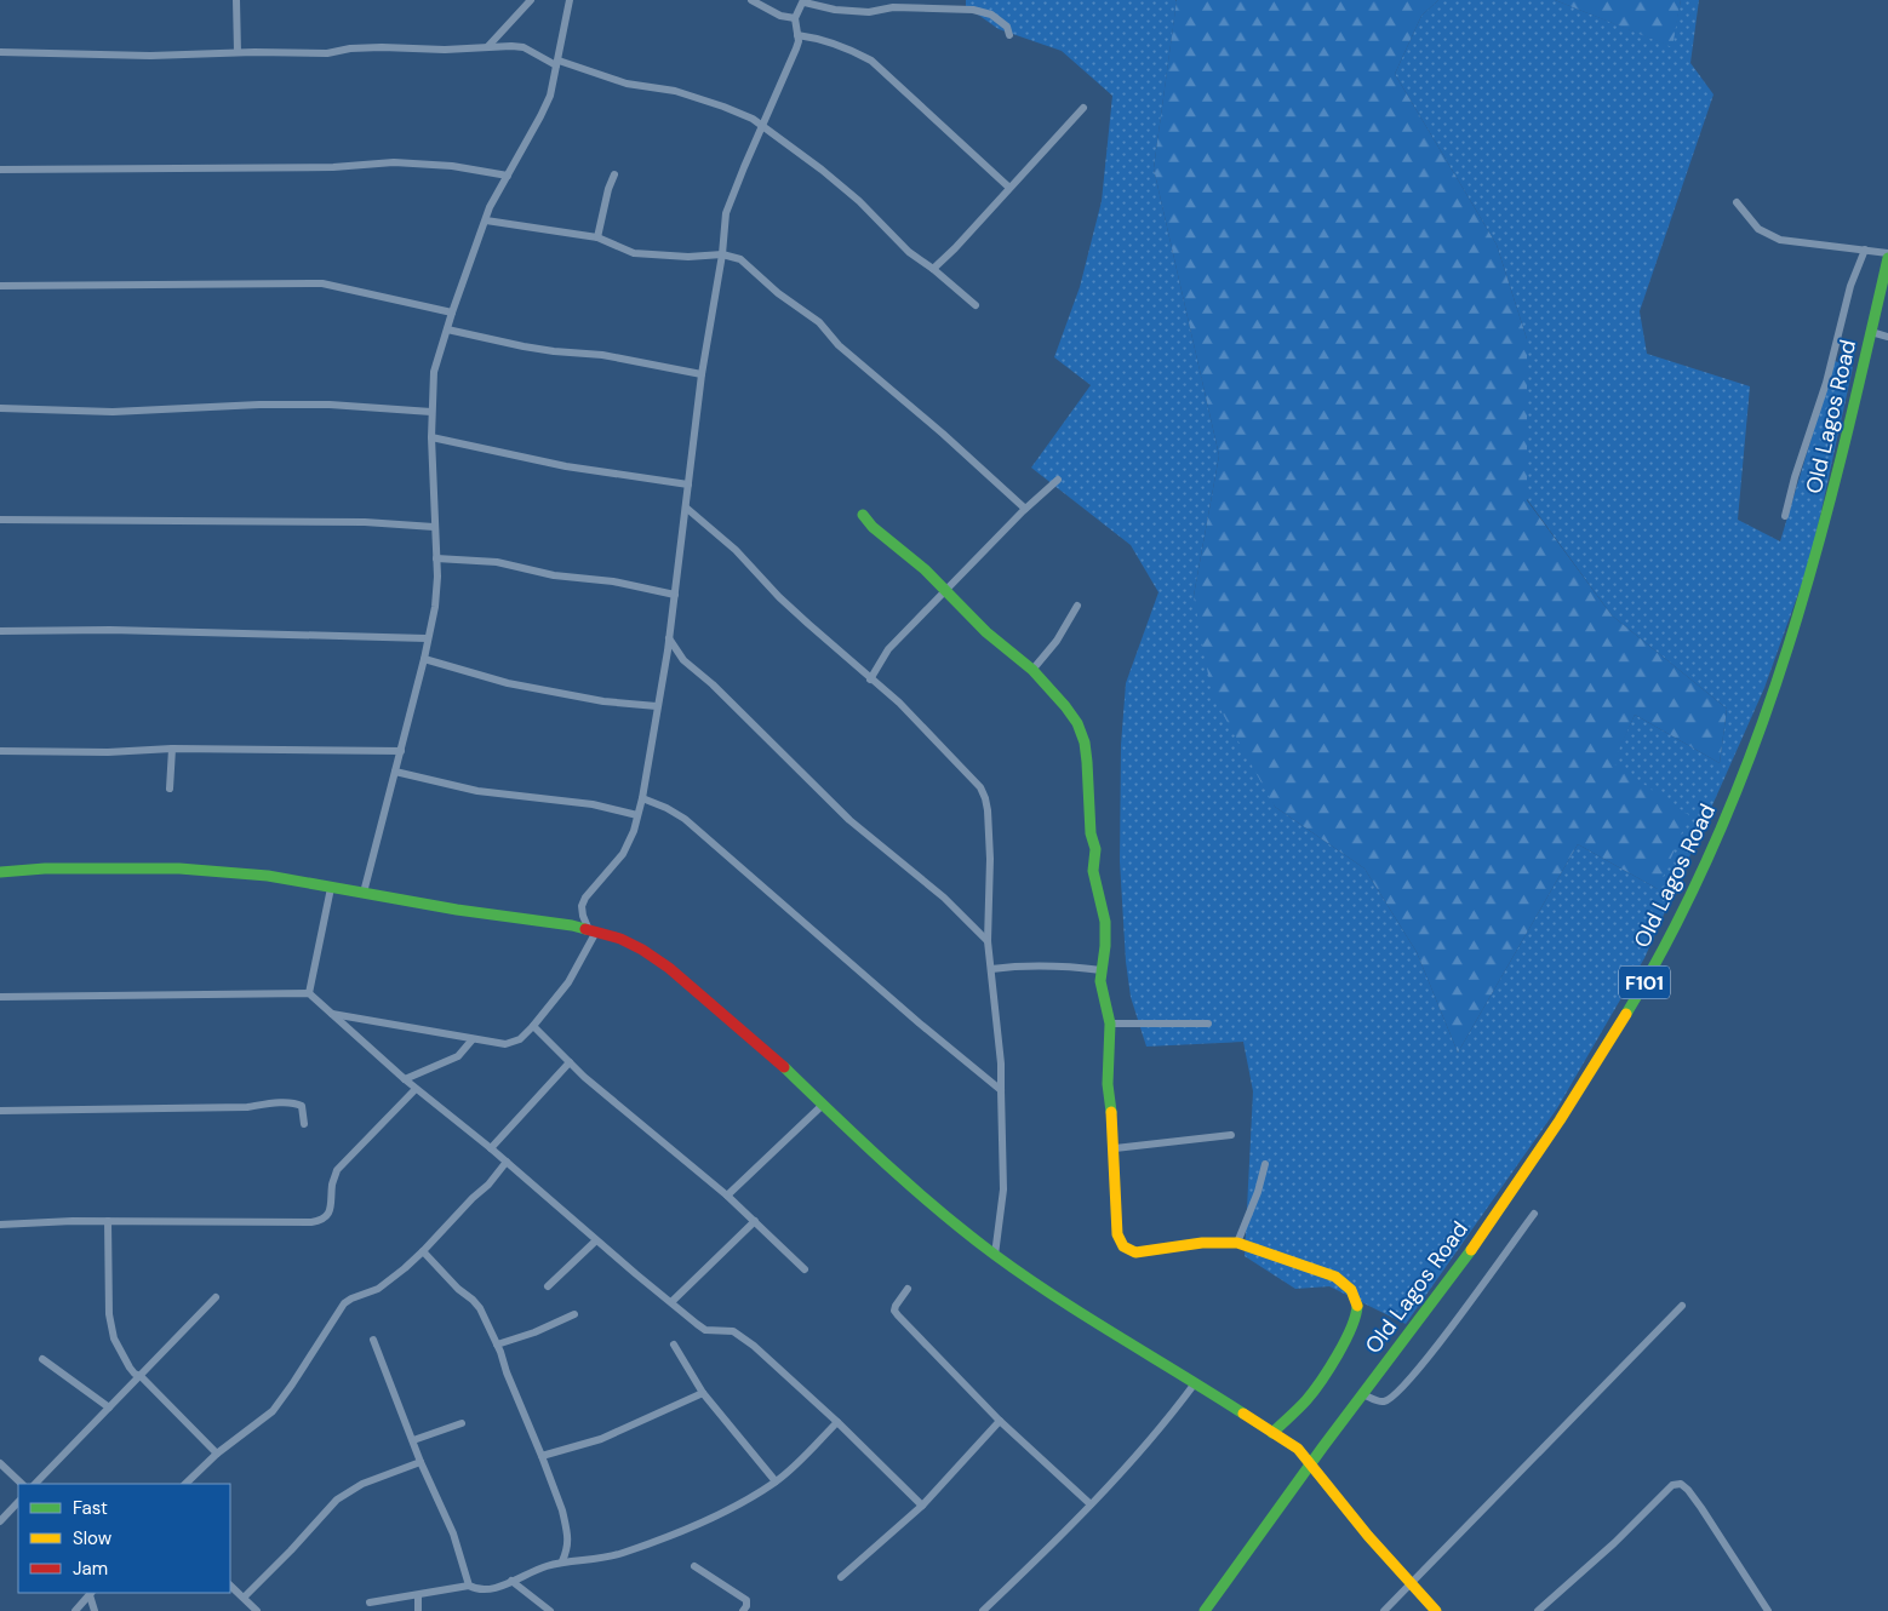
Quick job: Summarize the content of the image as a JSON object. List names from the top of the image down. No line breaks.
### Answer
{"streets":{"street":["Old Lagos Road","F101"]},"legend":["Fast","Slow","Jam"]}
